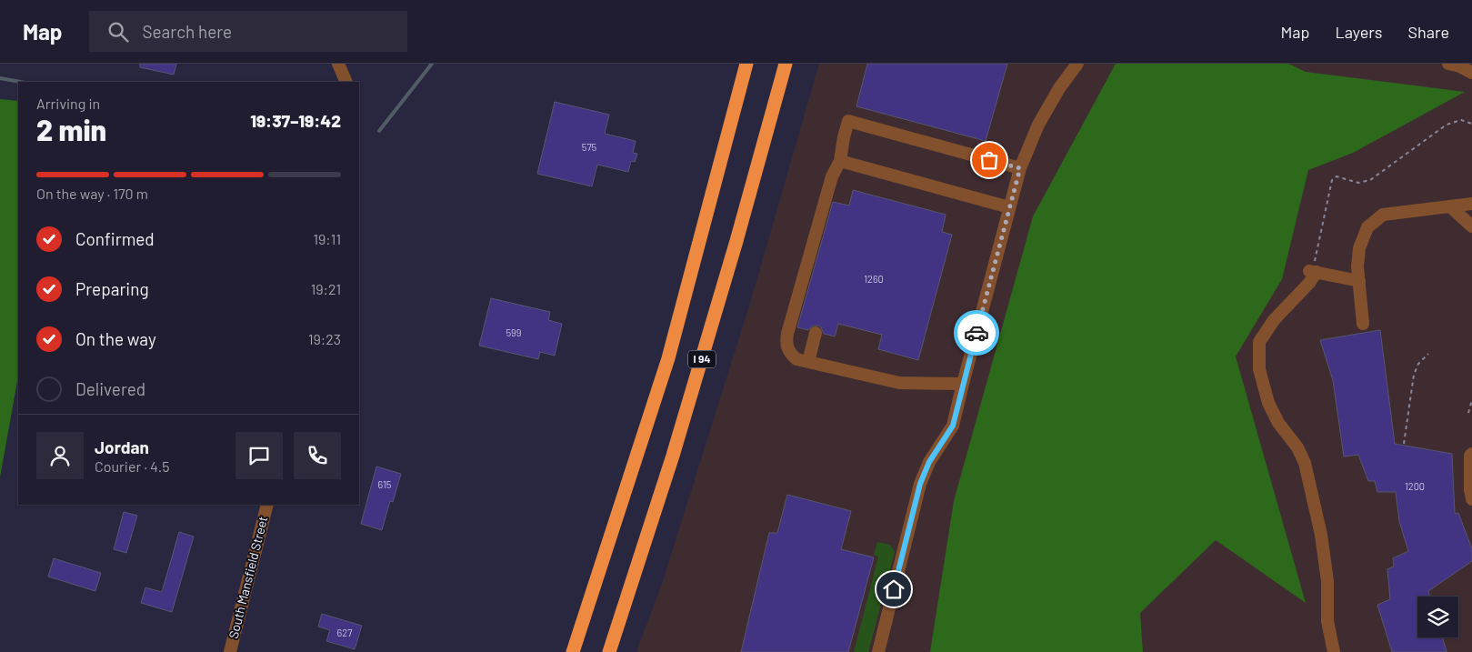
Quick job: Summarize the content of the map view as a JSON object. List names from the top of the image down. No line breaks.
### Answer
{"streets":{"highway":["I 94"],"street":["South Mansfield Street"]},"house_numbers":["575","1260","599","615","1200","627"],"page":{"header":"Map","search":"Search here","nav":["Map","Layers","Share"],"heading":["2 min","Arriving in","19:37–19:42"],"panel":["Jordan","Courier · 4.5"],"bar":"On the way · 170 m","list":[["Confirmed","19:11"],["Preparing","19:21"],["On the way","19:23"],"Delivered"]}}
